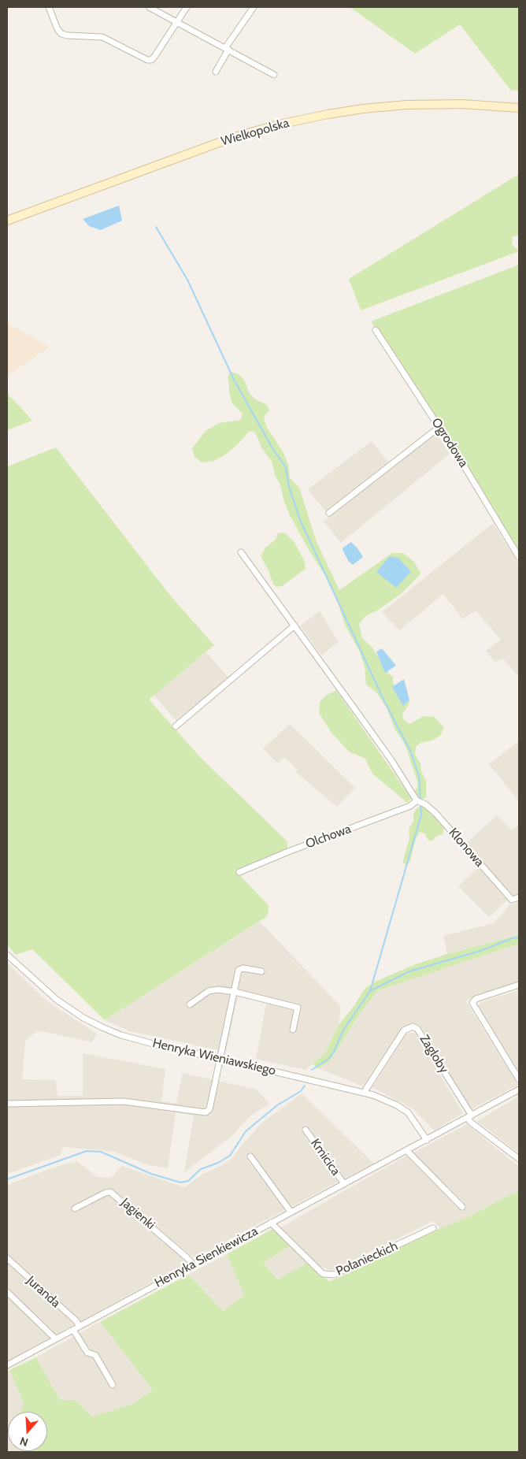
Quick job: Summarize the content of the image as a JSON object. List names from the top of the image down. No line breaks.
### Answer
{"streets":{"main road":["Wielkopolska"],"street":["Ogrodowa","Olchowa","Klonowa","Zagłoby","Henryka Wieniawskiego","Kmicica","Jagienki","Henryka Sienkiewicza","Połanieckich","Juranda"]},"crossings":[["Olchowa","Klonowa"],["Zagłoby","Henryka Wieniawskiego"],["Zagłoby","Henryka Sienkiewicza"],["Henryka Wieniawskiego","Henryka Sienkiewicza"],["Kmicica","Henryka Sienkiewicza"],["Jagienki","Henryka Sienkiewicza"],["Henryka Sienkiewicza","Połanieckich"],["Henryka Sienkiewicza","Juranda"]],"north":"bottom"}
